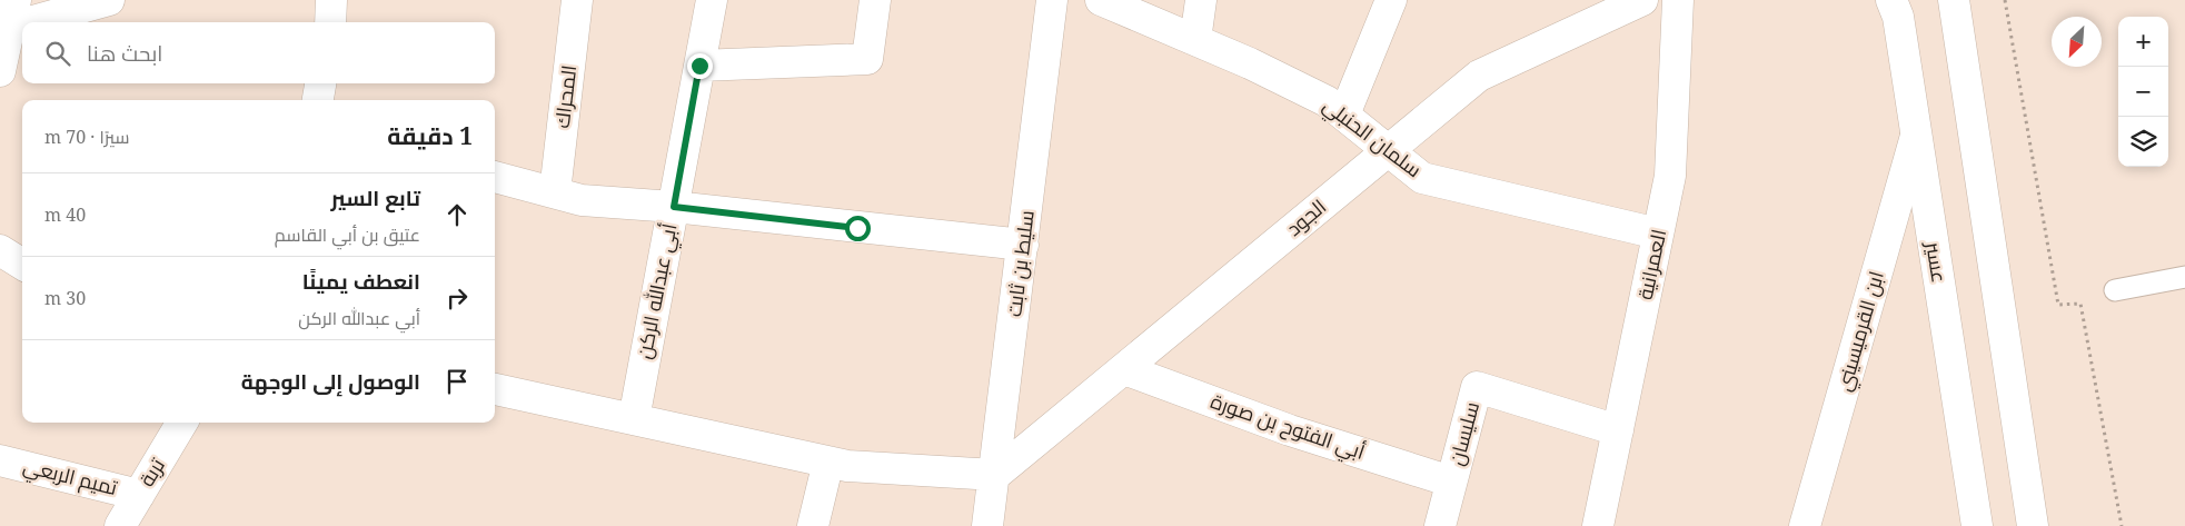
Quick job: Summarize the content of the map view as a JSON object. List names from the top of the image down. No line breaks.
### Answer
{"streets":{"street":["المحراك","سلمان الحنبلي","الجود","عسير","سليط بن ثابت","العمرانية","أبي عبدالله الركن","ابن القرميسيني","أبي الفتوح بن صورة","سليسان","تربة","تميم الربعي"]},"crossings":[["سلمان الحنبلي","الجود"],["سلمان الحنبلي","العمرانية"],["الجود","سليط بن ثابت"],["الجود","أبي الفتوح بن صورة"],["عسير","ابن القرميسيني"],["العمرانية","سليسان"],["أبي الفتوح بن صورة","سليسان"],["تربة","تميم الربعي"]],"north":"bottom left","page":{"map_buttons":["+","−"],"search":"ابحث هنا","heading":["1 دقيقة","سيرًا · 70 m"],"list":[["تابع السير","عتيق بن أبي القاسم","40 m"],["انعطف يمينًا","أبي عبدالله الركن","30 m"],"الوصول إلى الوجهة"]}}
